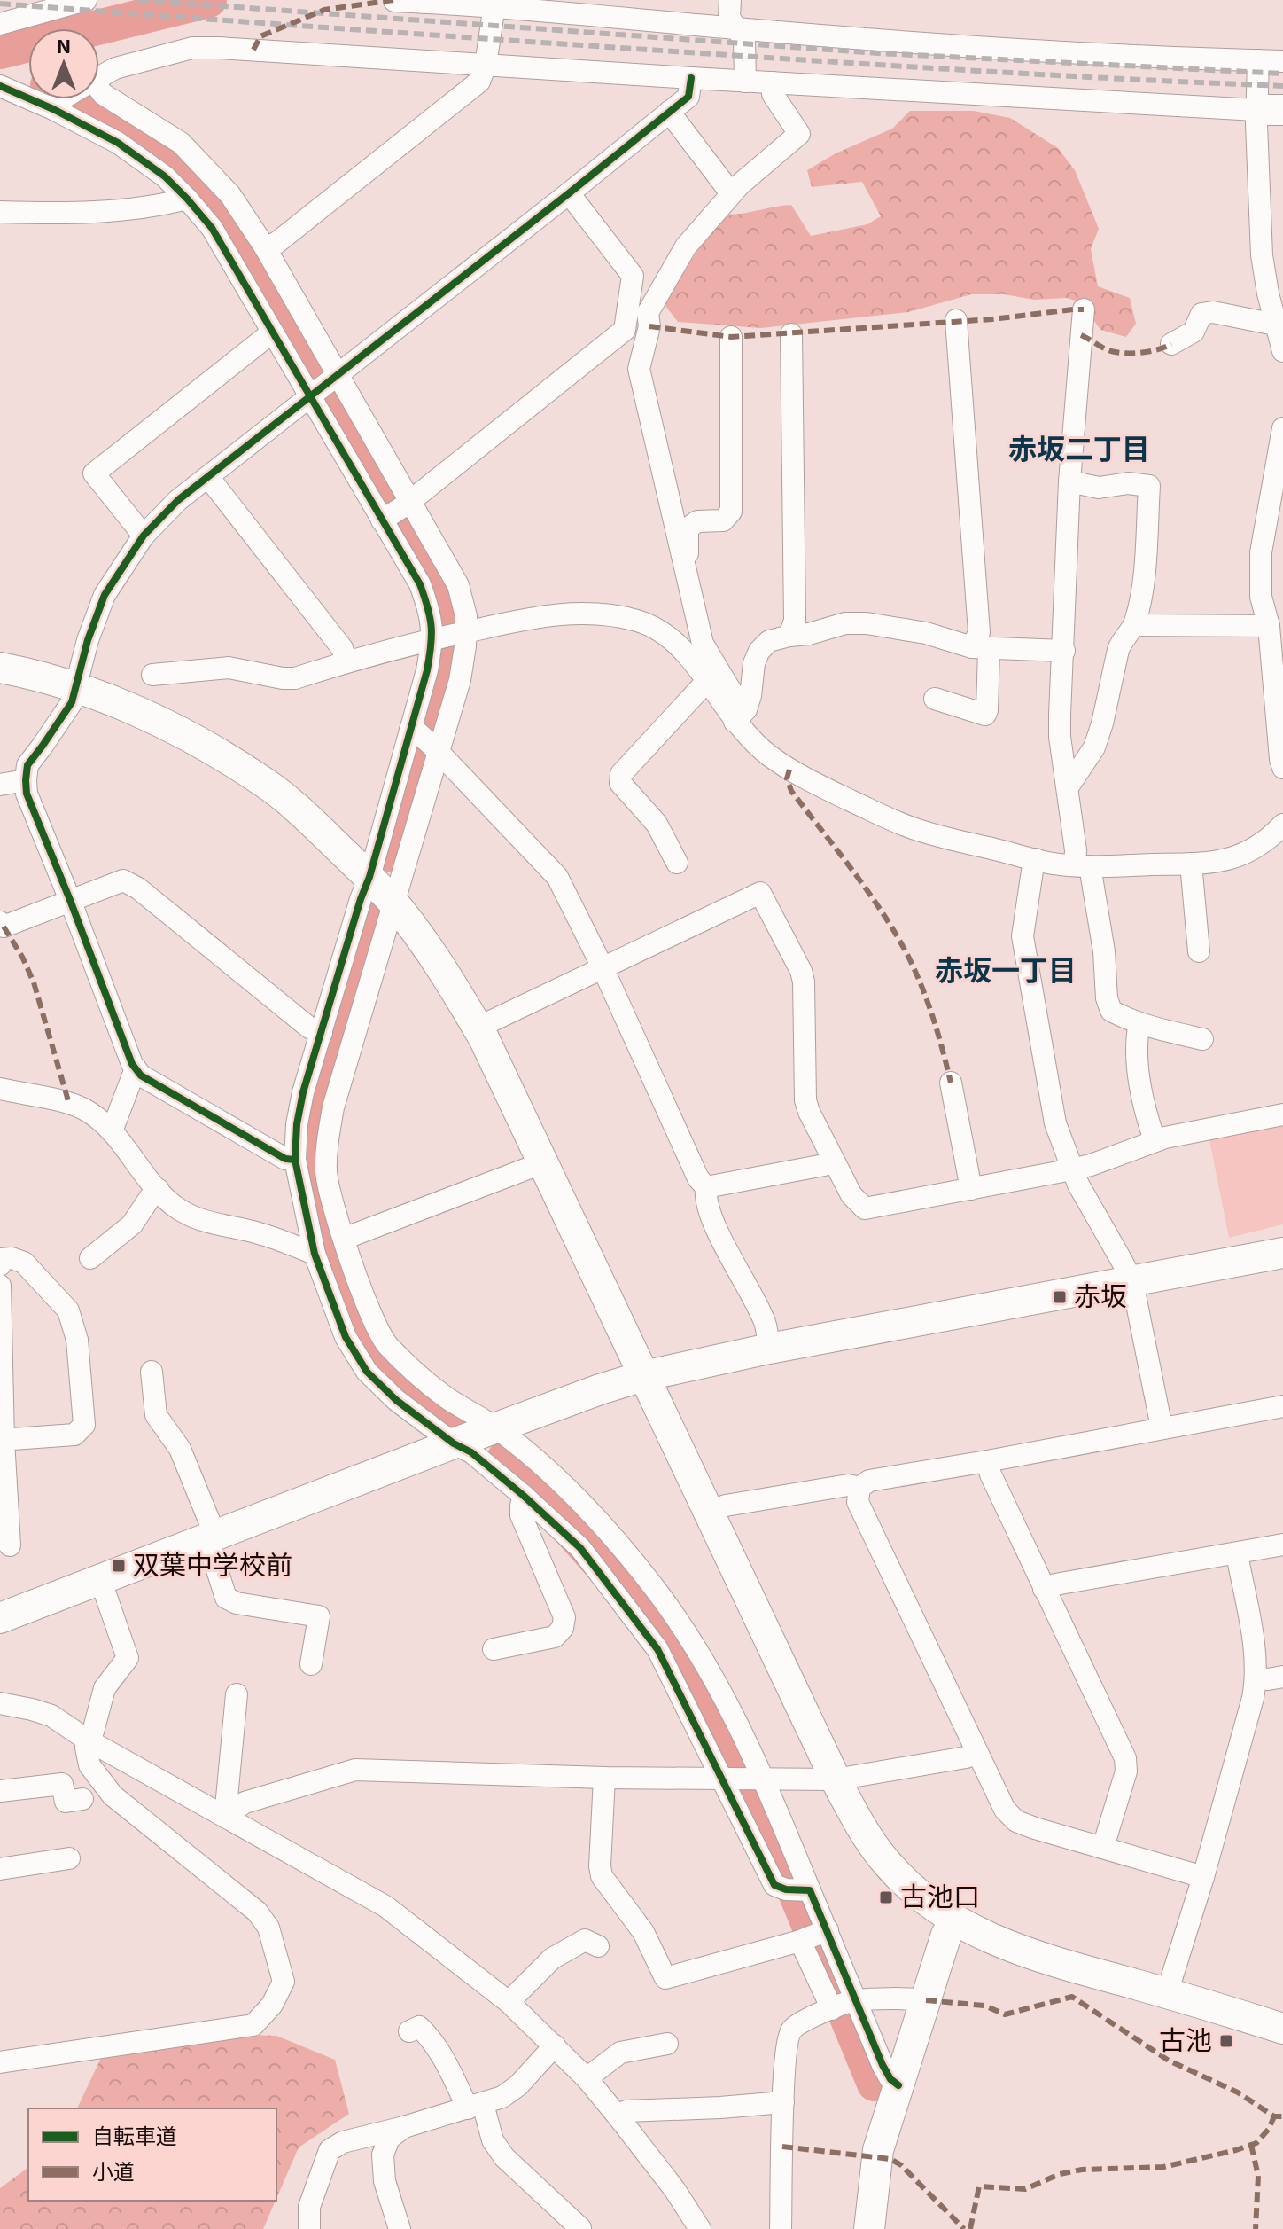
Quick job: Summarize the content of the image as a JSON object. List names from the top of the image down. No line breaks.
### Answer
{"districts":["赤坂二丁目","赤坂一丁目"],"places":{"transit":["赤坂","双葉中学校前","古池口","古池"]},"legend":["自転車道","小道"],"north":"top"}
